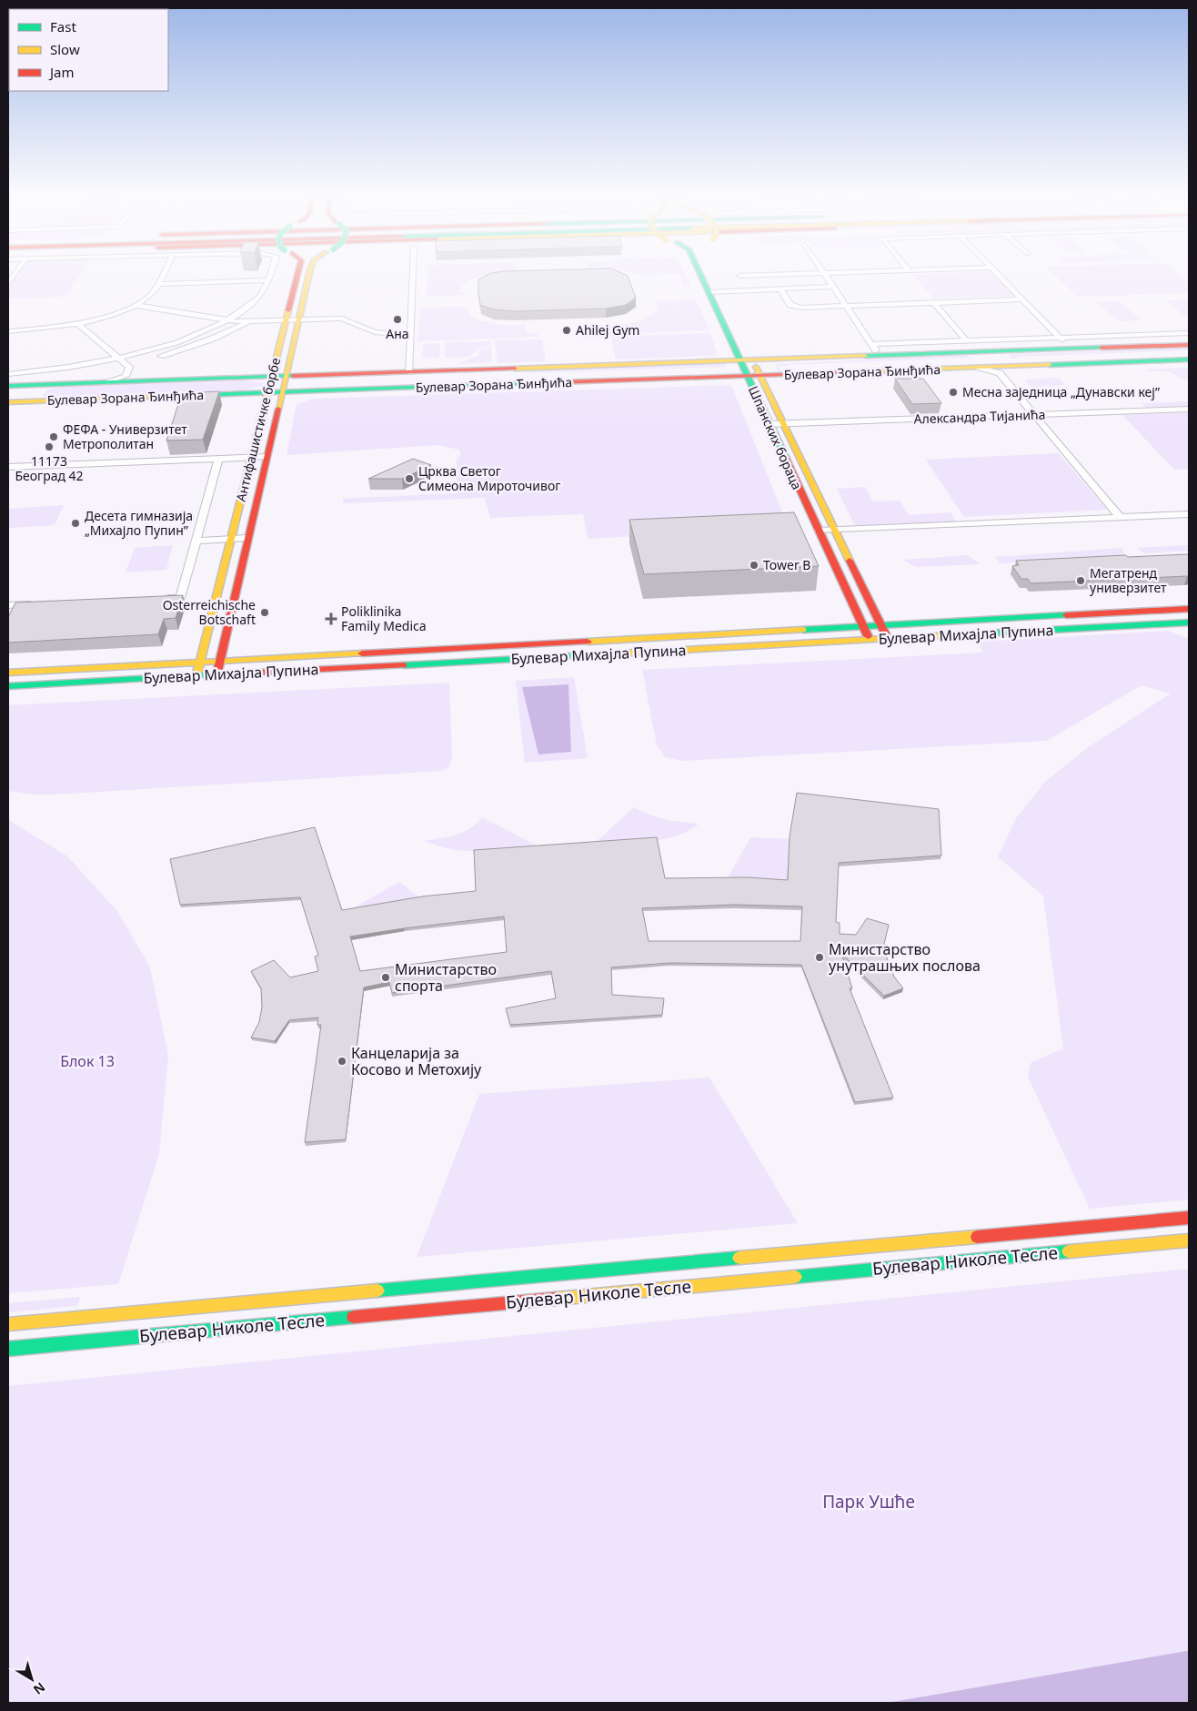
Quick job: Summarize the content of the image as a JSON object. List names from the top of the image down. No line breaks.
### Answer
{"streets":{"main road":["Булевар Зорана Ђинђића","Антифашистичке борбе","Шпанских бораца","Булевар Михајла Пупина","Булевар Николе Тесле"],"street":["Александра Тијанића"]},"crossings":[["Булевар Зорана Ђинђића","Антифашистичке борбе"],["Булевар Зорана Ђинђића","Шпанских бораца"],["Александра Тијанића","Шпанских бораца"],["Антифашистичке борбе","Булевар Михајла Пупина"],["Шпанских бораца","Булевар Михајла Пупина"]],"parks":["Блок 13","Парк Ушће"],"places":{"other":["Ана","Ahilej Gym","Месна заједница „Дунавски кеј”","ФЕФА - Универзитет Метрополитан","11173 Београд 42","Црква Светог Симеона Мироточивог","Десета гимназија „Михајло Пупин”","Tower B","Мегатренд универзитет","Osterreichische Botschaft","Министарство унутрашњих послова","Министарство спорта","Канцеларија за Косово и Метохију"],"health":["Poliklinika Family Medica"]},"legend":["Fast","Slow","Jam"],"north":"bottom right"}
